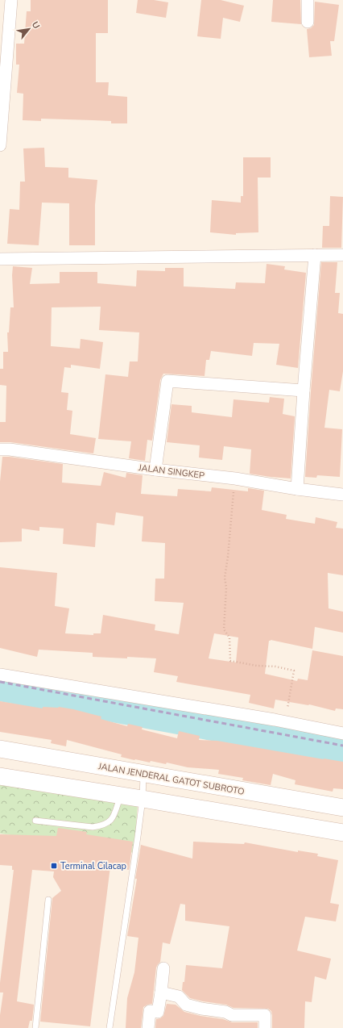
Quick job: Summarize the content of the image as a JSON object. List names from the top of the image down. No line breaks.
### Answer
{"streets":{"main road":["JALAN JENDERAL GATOT SUBROTO"],"street":["JALAN SINGKEP"]},"places":{"transit":["Terminal Cilacap"]},"north":"top right"}
